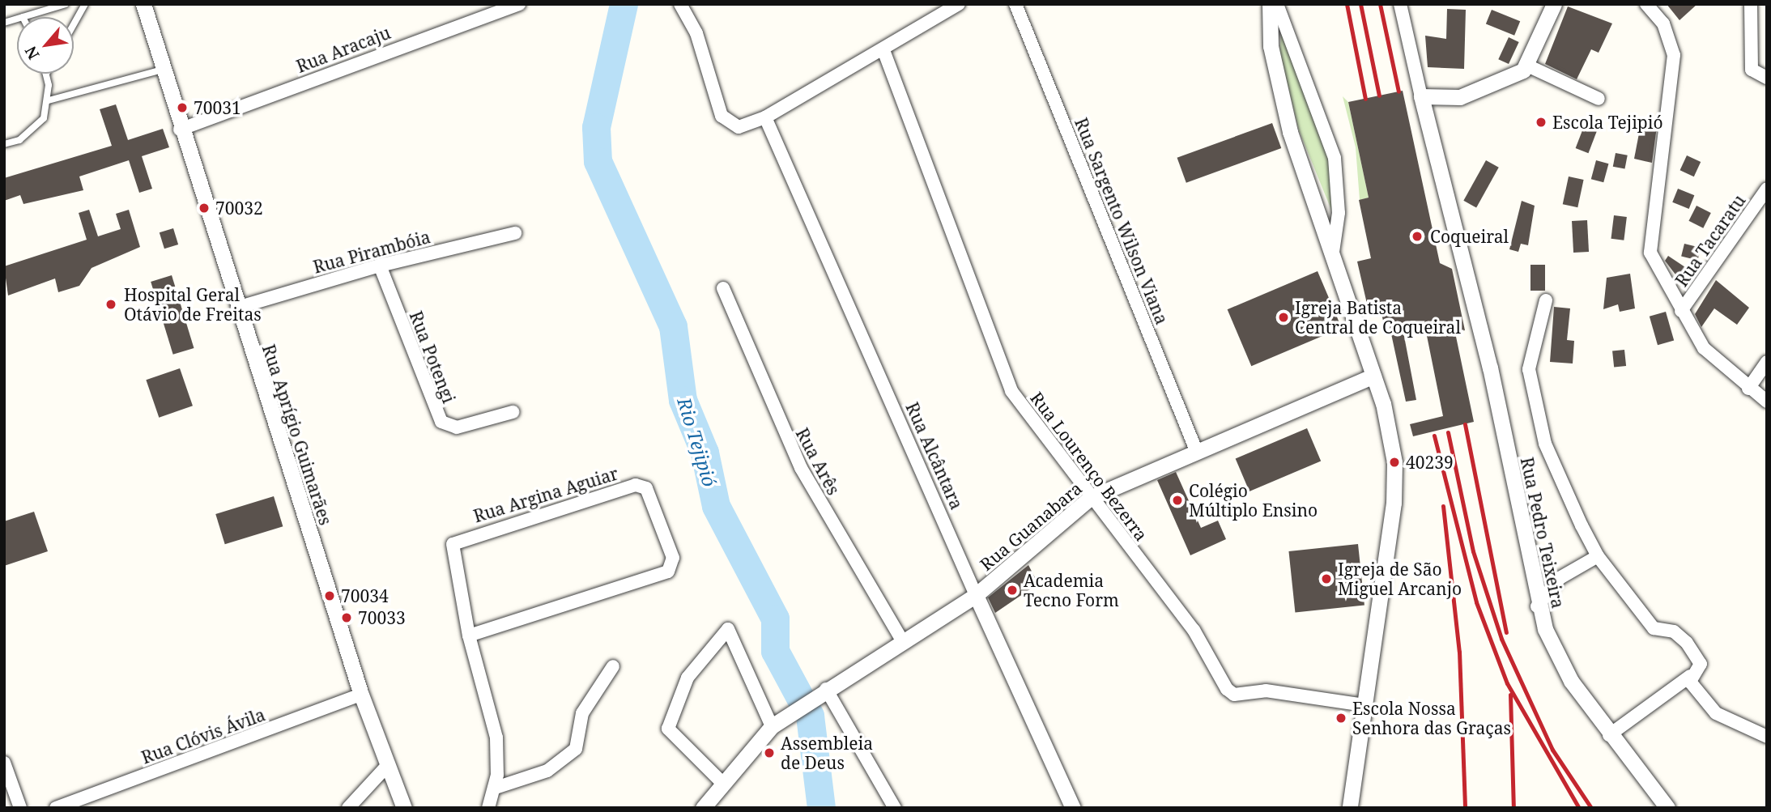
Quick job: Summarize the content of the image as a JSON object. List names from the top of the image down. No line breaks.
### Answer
{"streets":{"street":["Rua Aracaju","Rua Sargento Wilson Viana","Rua Tacaratu","Rua Pirambóia","Rua Potengi","Rua Aprígio Guimarães","Rua Alcântara","Rua Arês","Rua Lourenço Bezerra","Rua Argina Aguiar","Rua Guanabara","Rua Pedro Teixeira","Rua Clóvis Ávila"]},"crossings":[["Rua Aracaju","Rua Aprígio Guimarães"],["Rua Sargento Wilson Viana","Rua Guanabara"],["Rua Pirambóia","Rua Potengi"],["Rua Pirambóia","Rua Aprígio Guimarães"],["Rua Aprígio Guimarães","Rua Clóvis Ávila"],["Rua Alcântara","Rua Guanabara"],["Rua Arês","Rua Guanabara"],["Rua Lourenço Bezerra","Rua Guanabara"]],"water":["Rio Tejipió"],"places":["70031","Escola Tejipió","70032","Coqueiral","Hospital Geral Otávio de Freitas","Igreja Batista Central de Coqueiral","40239","Colégio Múltiplo Ensino","Igreja de São Miguel Arcanjo","Academia Tecno Form","70034","70033","Escola Nossa Senhora das Graças","Assembleia de Deus"],"north":"bottom left"}
